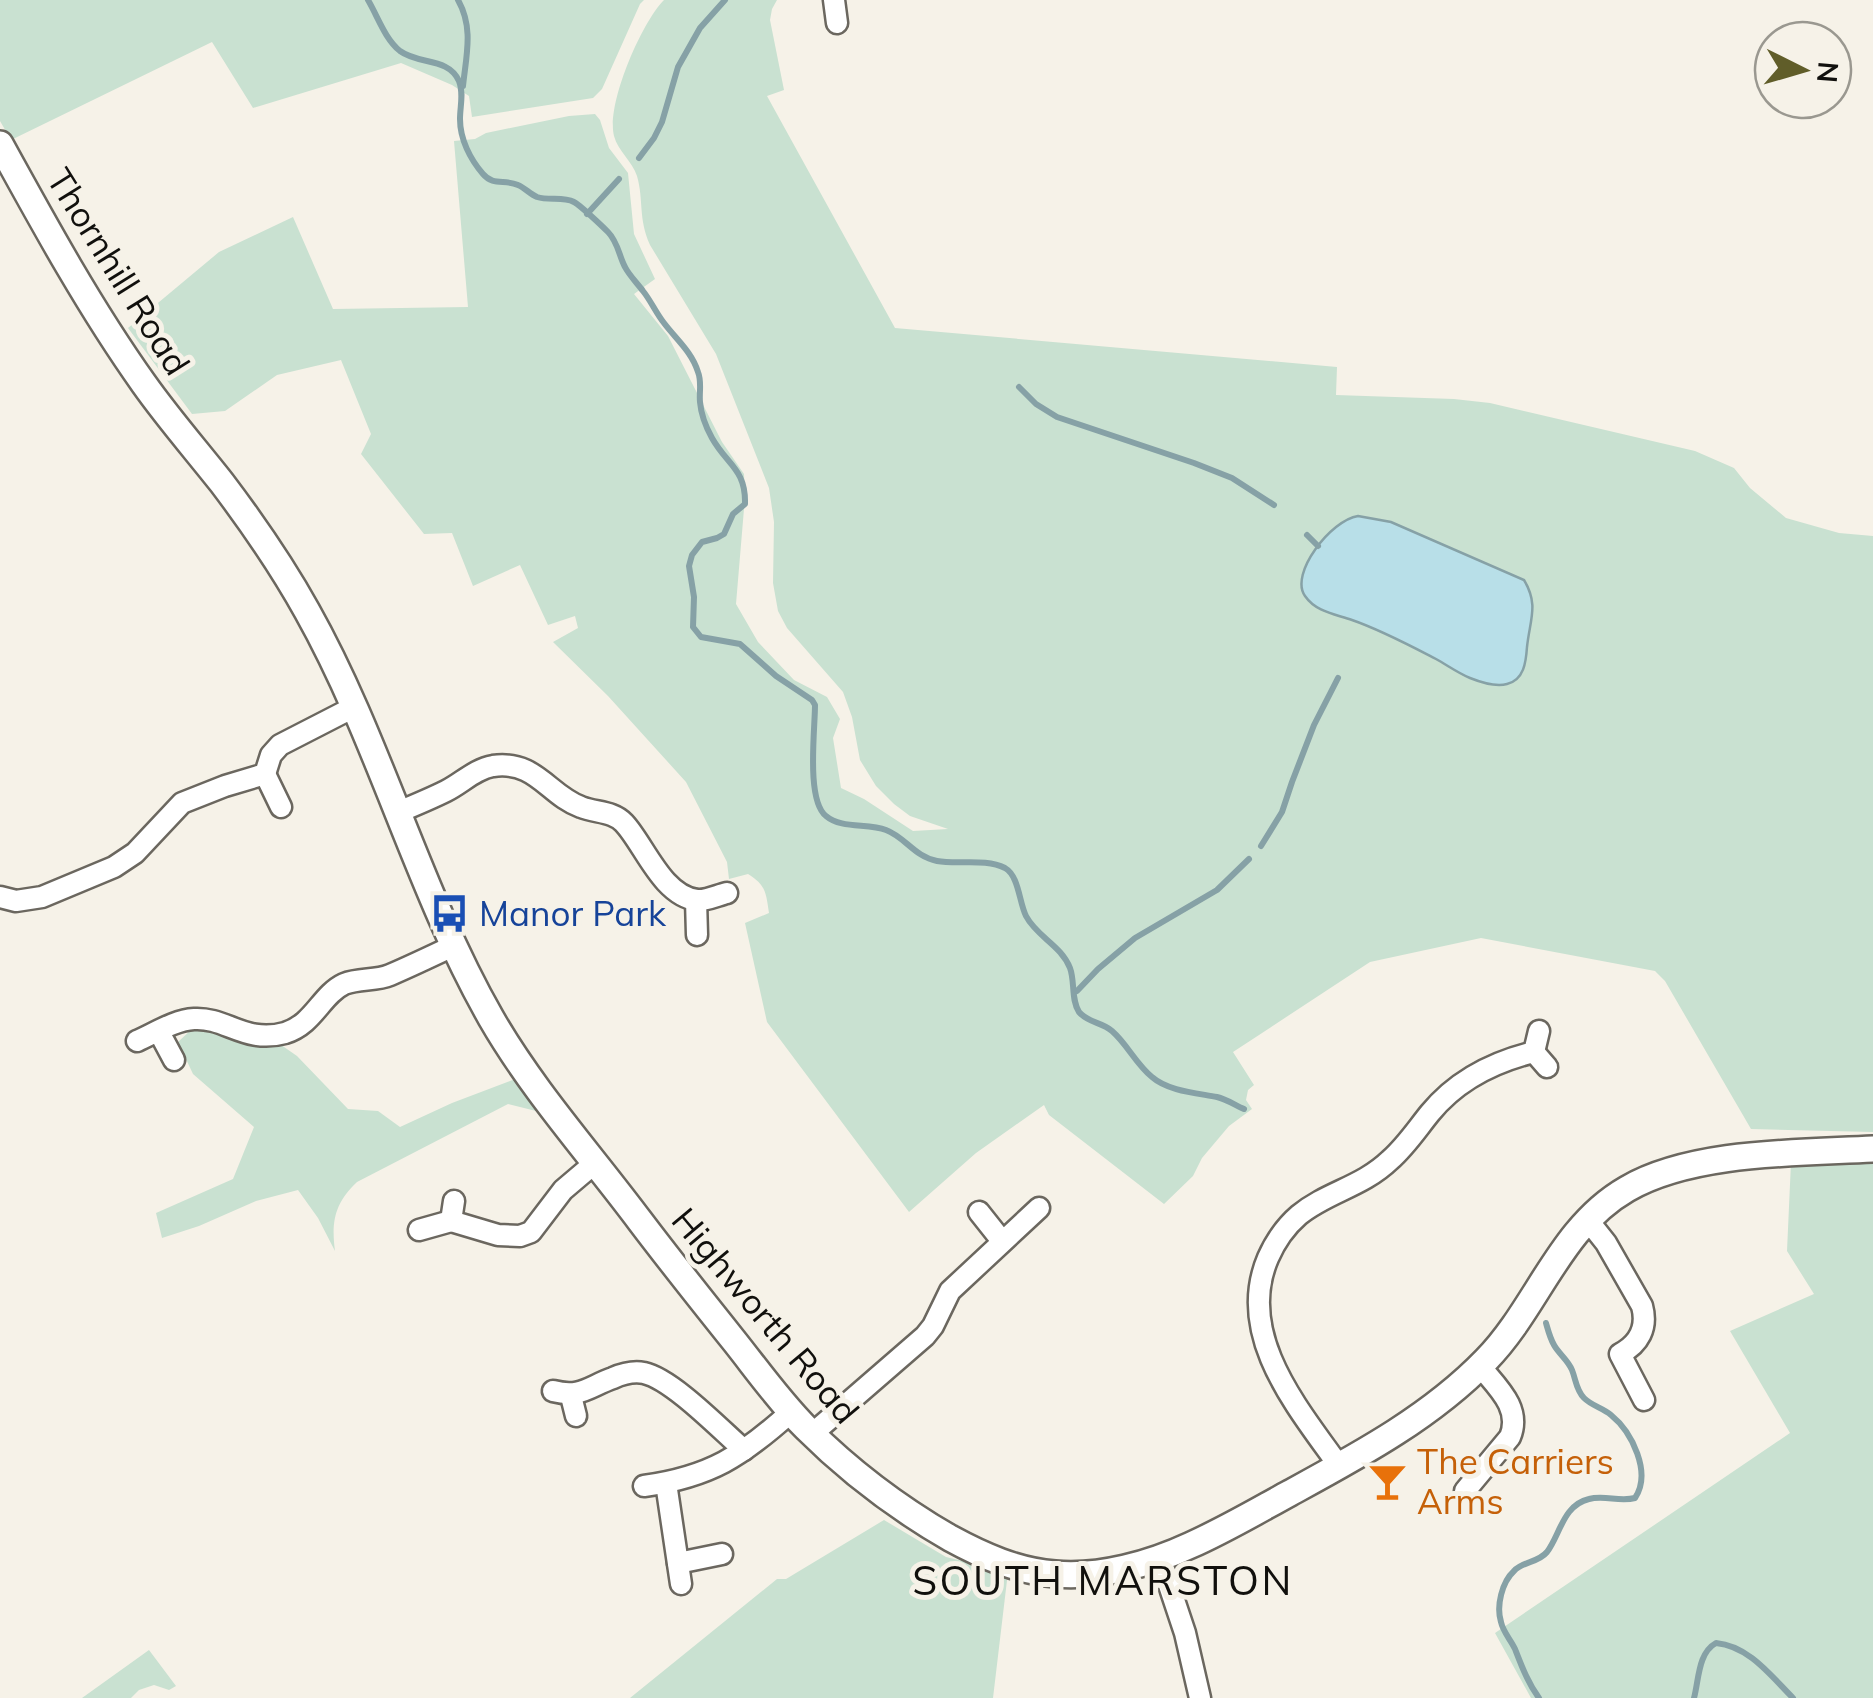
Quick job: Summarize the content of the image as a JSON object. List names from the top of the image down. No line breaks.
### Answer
{"streets":{"street":["Thornhill Road","Highworth Road"]},"crossings":[["Thornhill Road","Highworth Road"]],"districts":["SOUTH MARSTON"],"places":{"bus stop":["Manor Park"],"bar":["The Carriers Arms"]},"north":"right"}
